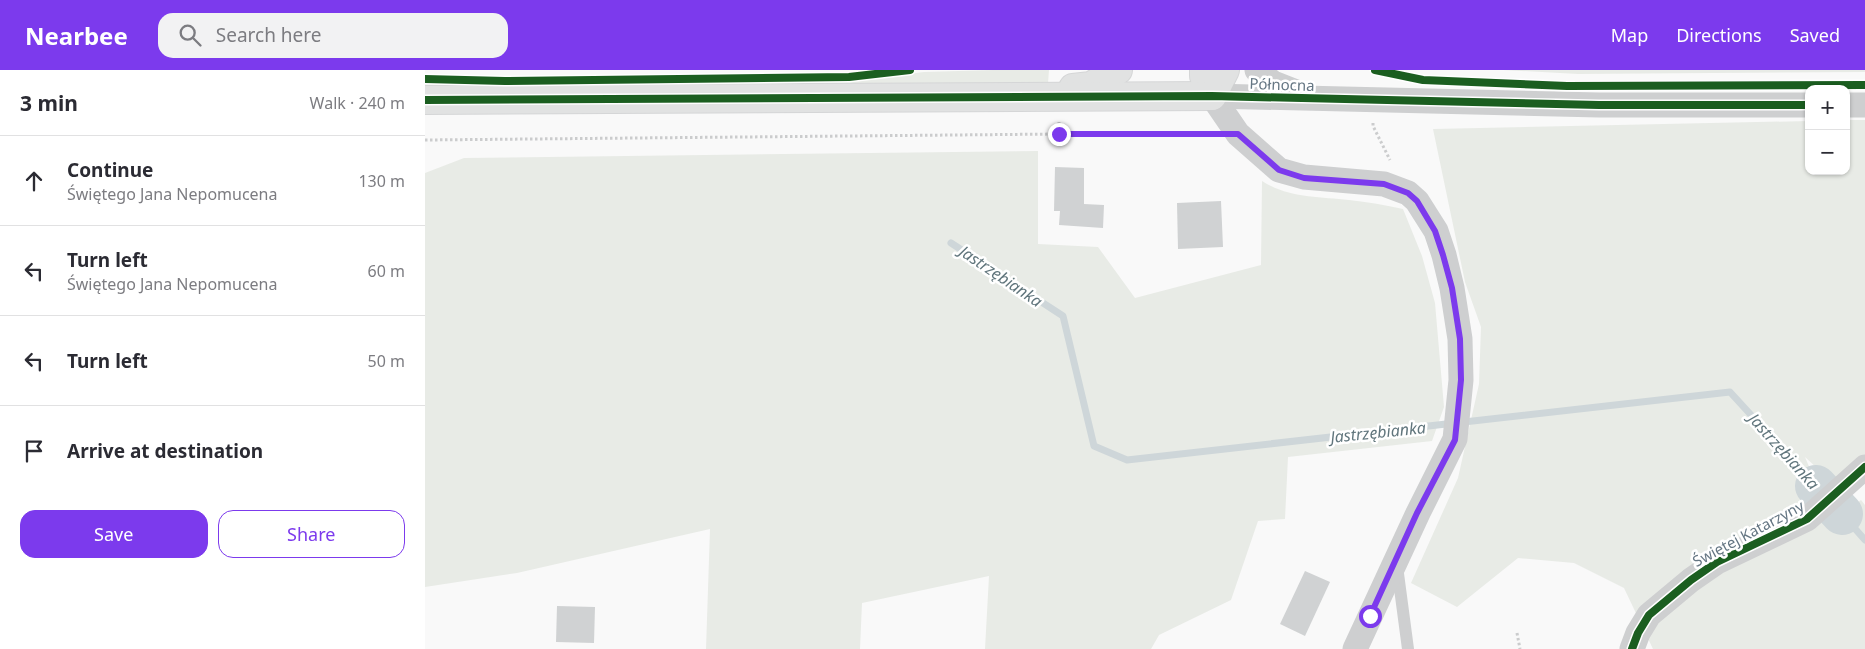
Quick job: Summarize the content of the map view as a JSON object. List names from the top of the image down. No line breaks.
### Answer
{"streets":{"street":["Północna","Świętej Katarzyny"]},"water":["Jastrzębianka"],"page":{"header":"Nearbee","search":"Search here","nav":["Map","Directions","Saved"],"heading":["3 min","Walk · 240 m"],"map_buttons":["+","−"],"list":[["Continue","Świętego Jana Nepomucena","130 m"],["Turn left","Świętego Jana Nepomucena","60 m"],["Turn left","50 m"],"Arrive at destination"],"buttons":["Save","Share"]}}
